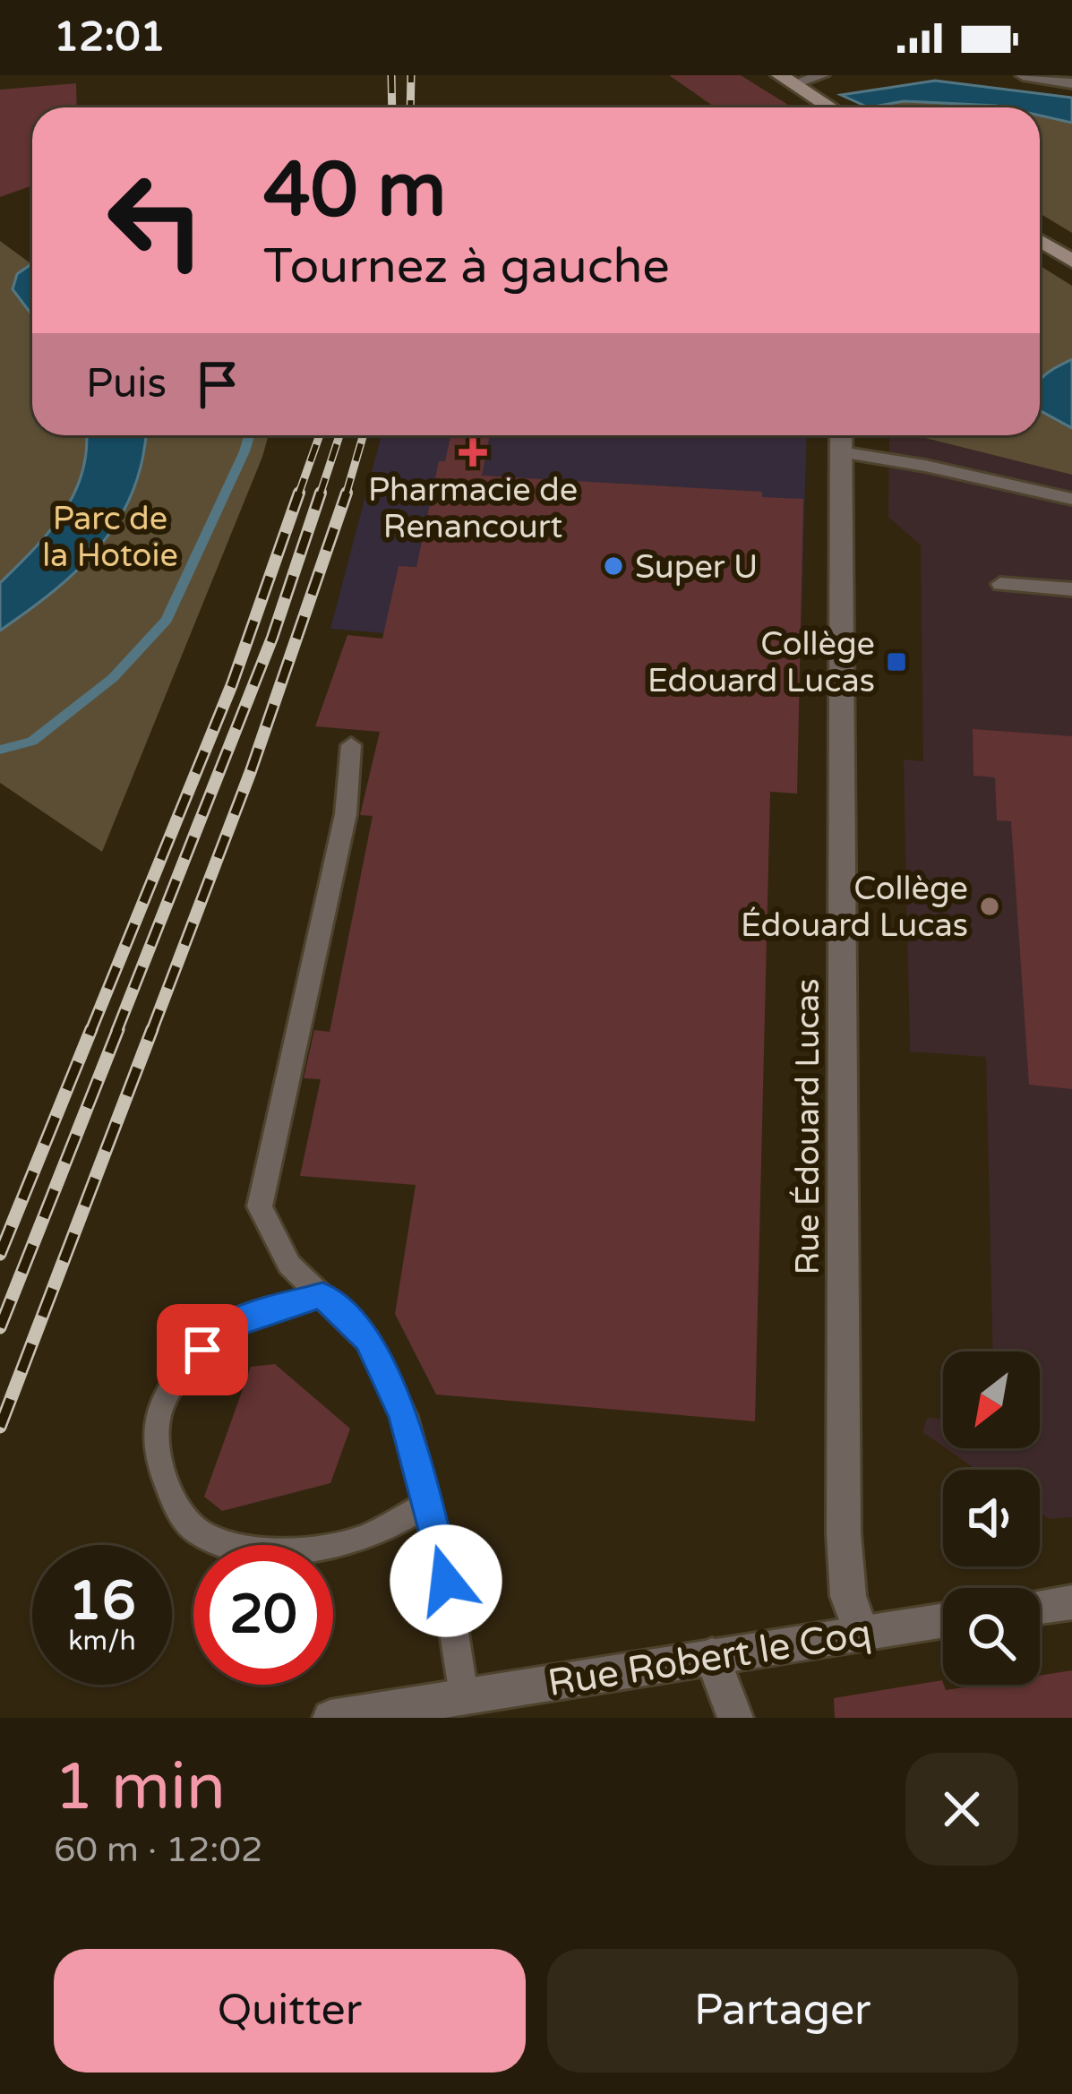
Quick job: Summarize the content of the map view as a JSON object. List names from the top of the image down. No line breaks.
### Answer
{"streets":{"street":["Rue Édouard Lucas","Rue Robert le Coq"]},"crossings":[["Rue Édouard Lucas","Rue Robert le Coq"]],"parks":["Parc de la Hotoie"],"places":{"health":["Pharmacie de Renancourt"],"other":["Super U","Collège Édouard Lucas"],"transit":["Collège Edouard Lucas"]},"north":"bottom left","page":{"status":"12:01","turn":["40 m","Tournez à gauche"],"then":"Puis","speed":"16 km/h","limit":"20","heading":["1 min","60 m · 12:02"],"buttons":["Quitter","Partager"]}}
